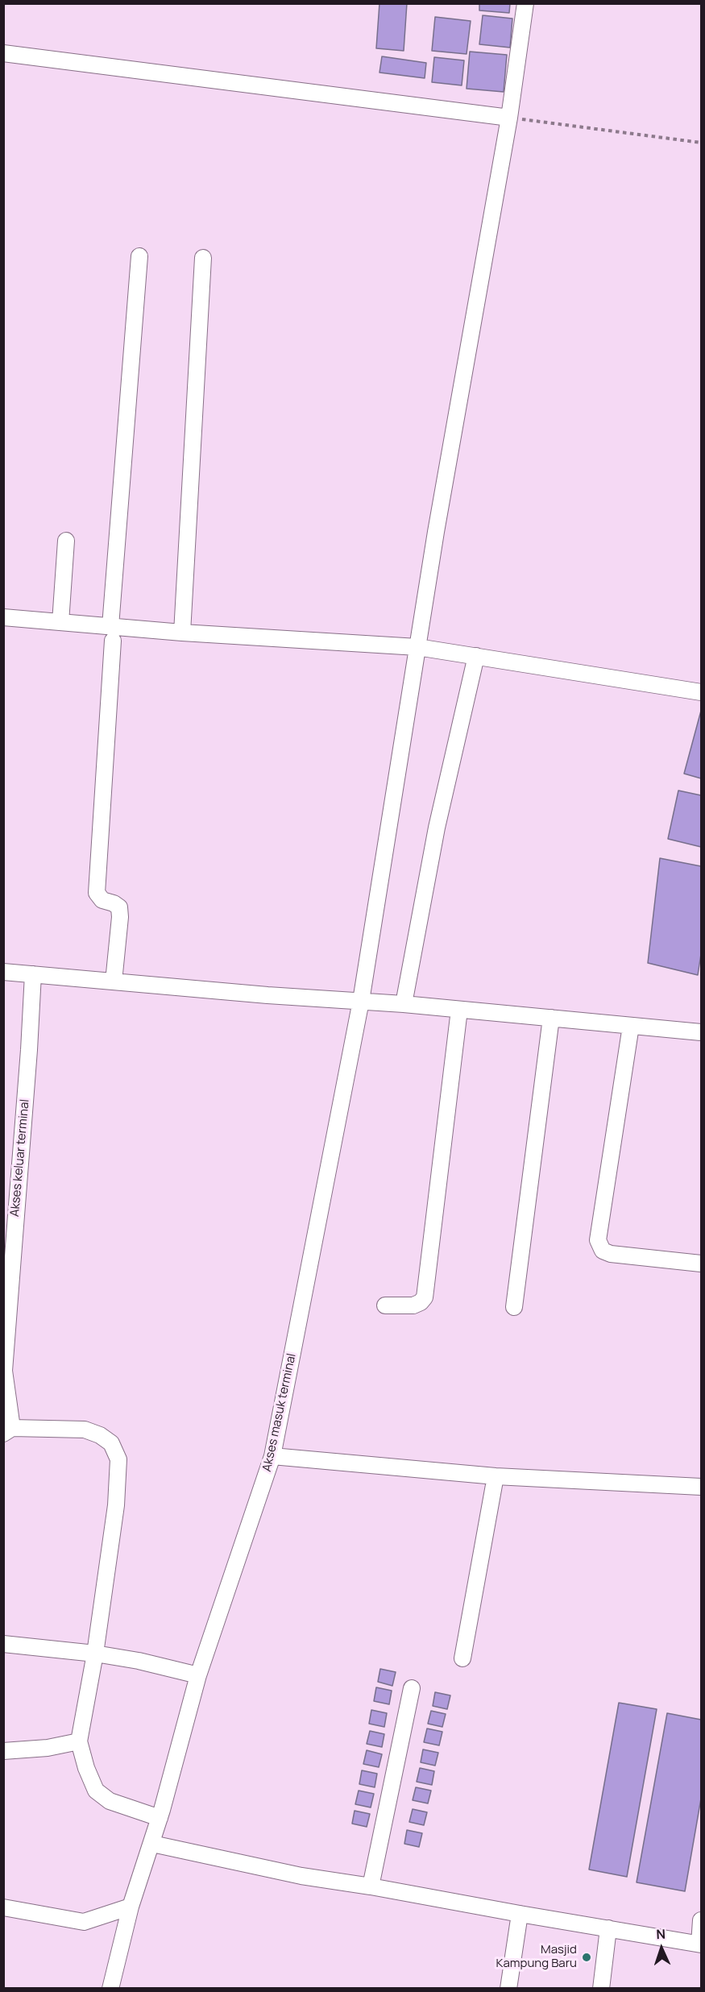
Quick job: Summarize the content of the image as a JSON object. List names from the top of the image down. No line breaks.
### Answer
{"streets":{"street":["Akses keluar terminal","Akses masuk terminal"]},"places":["Masjid Kampung Baru"],"north":"top"}
